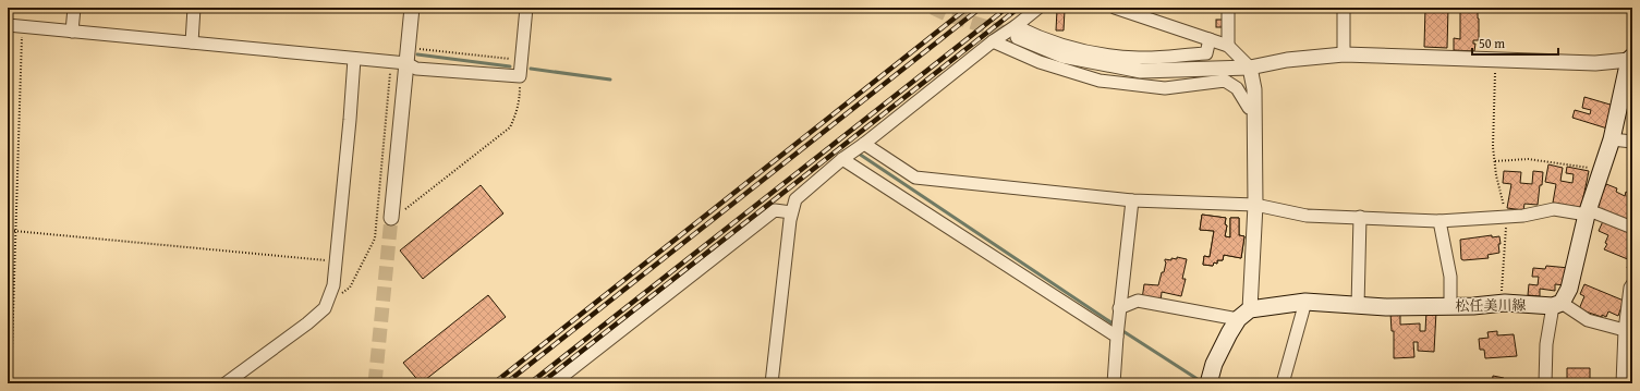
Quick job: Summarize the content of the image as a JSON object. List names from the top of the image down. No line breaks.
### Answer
{"streets":{"main road":["松任美川線"]},"scale_bar":"50 m"}
